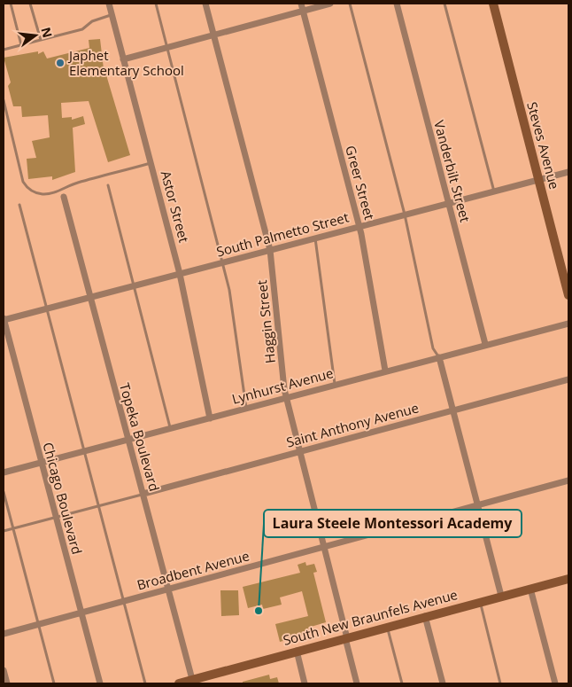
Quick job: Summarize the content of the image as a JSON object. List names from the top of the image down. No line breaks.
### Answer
{"streets":{"main road":["Steves Avenue","South New Braunfels Avenue"],"street":["Vanderbilt Street","Greer Street","Astor Street","South Palmetto Street","Haggin Street","Lynhurst Avenue","Saint Anthony Avenue","Topeka Boulevard","Chicago Boulevard","Broadbent Avenue"]},"crossings":[["Steves Avenue","South Palmetto Street"],["Vanderbilt Street","South Palmetto Street"],["Vanderbilt Street","Lynhurst Avenue"],["Greer Street","South Palmetto Street"],["Greer Street","Lynhurst Avenue"],["Astor Street","South Palmetto Street"],["Astor Street","Lynhurst Avenue"],["South Palmetto Street","Haggin Street"],["South Palmetto Street","Topeka Boulevard"],["South Palmetto Street","Chicago Boulevard"],["Haggin Street","Lynhurst Avenue"],["Haggin Street","Saint Anthony Avenue"],["Haggin Street","Broadbent Avenue"],["Haggin Street","South New Braunfels Avenue"],["Lynhurst Avenue","Topeka Boulevard"],["Lynhurst Avenue","Chicago Boulevard"],["Saint Anthony Avenue","Topeka Boulevard"],["Topeka Boulevard","Broadbent Avenue"],["Topeka Boulevard","South New Braunfels Avenue"],["Chicago Boulevard","Broadbent Avenue"]],"places":["Japhet Elementary School","Laura Steele Montessori Academy"],"north":"right"}
